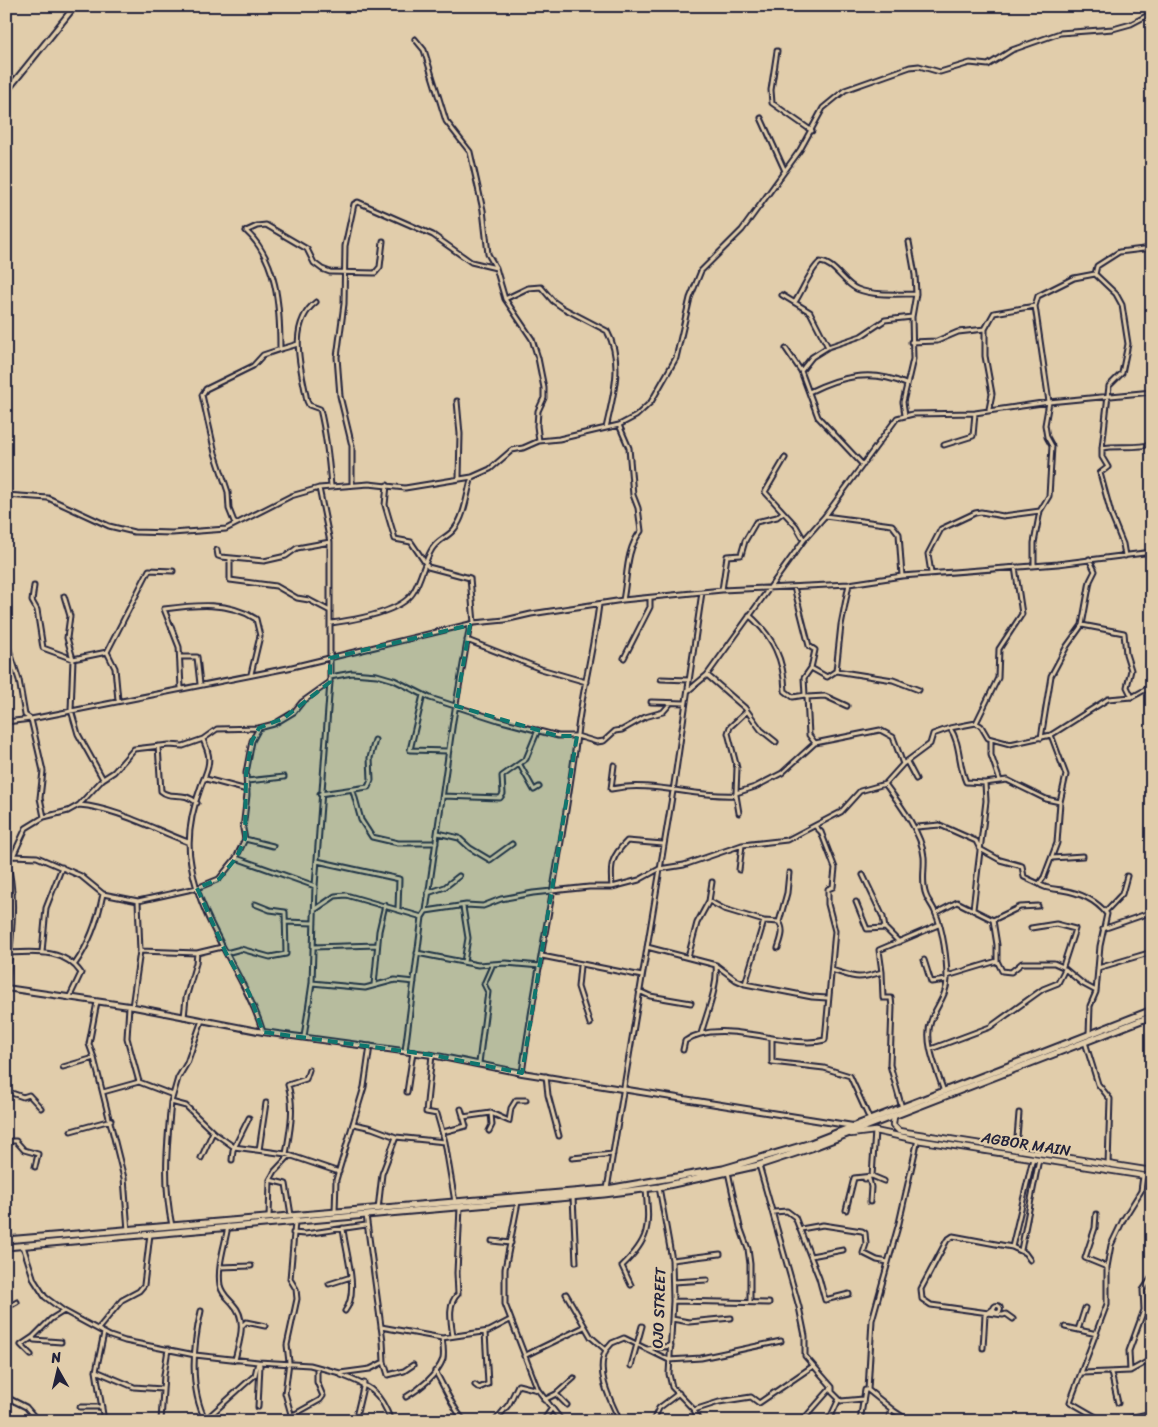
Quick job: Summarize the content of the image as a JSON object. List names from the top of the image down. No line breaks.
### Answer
{"streets":{"main road":["AGBOR MAIN"],"street":["OJO STREET"]},"north":"top"}
